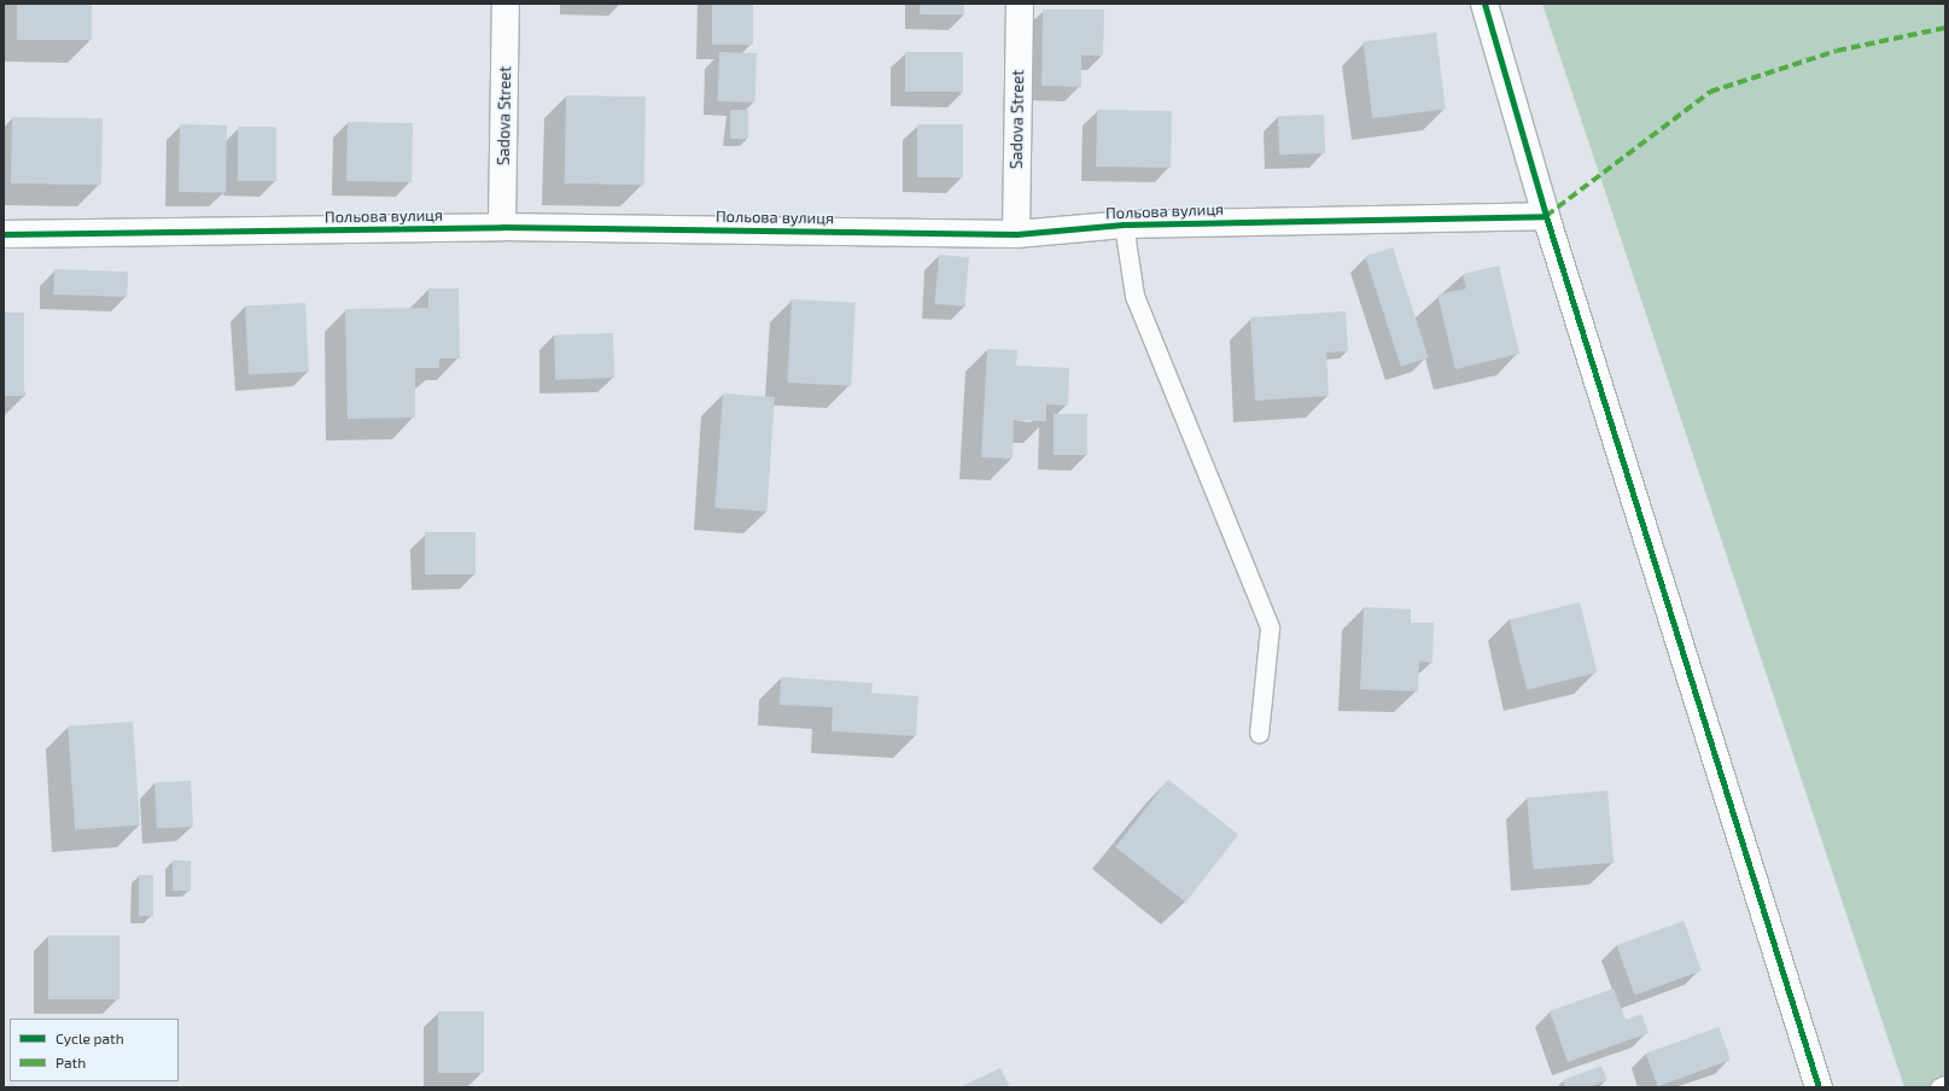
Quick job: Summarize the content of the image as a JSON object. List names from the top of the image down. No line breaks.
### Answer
{"streets":{"street":["Sadova Street","Польова вулиця"]},"crossings":[["Sadova Street","Польова вулиця"]],"legend":["Cycle path","Path"]}
